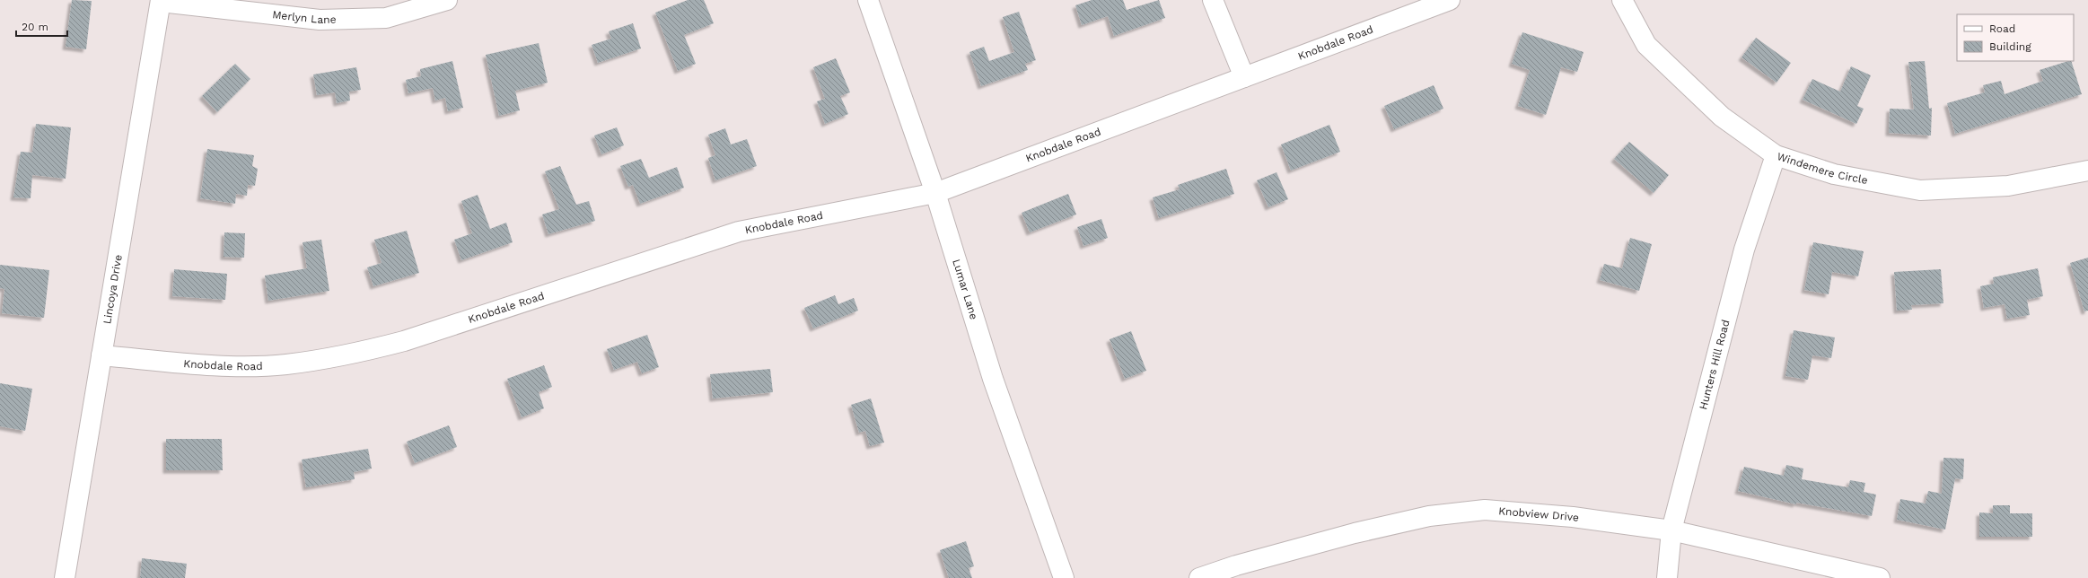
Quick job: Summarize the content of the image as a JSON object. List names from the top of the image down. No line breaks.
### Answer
{"streets":{"street":["Merlyn Lane","Knobdale Road","Windemere Circle","Lincoya Drive","Lumar Lane","Hunters Hill Road","Knobview Drive"]},"crossings":[["Merlyn Lane","Lincoya Drive"],["Knobdale Road","Lincoya Drive"],["Knobdale Road","Lumar Lane"],["Windemere Circle","Hunters Hill Road"],["Hunters Hill Road","Knobview Drive"]],"legend":["Road","Building"],"scale_bar":"20 m"}
